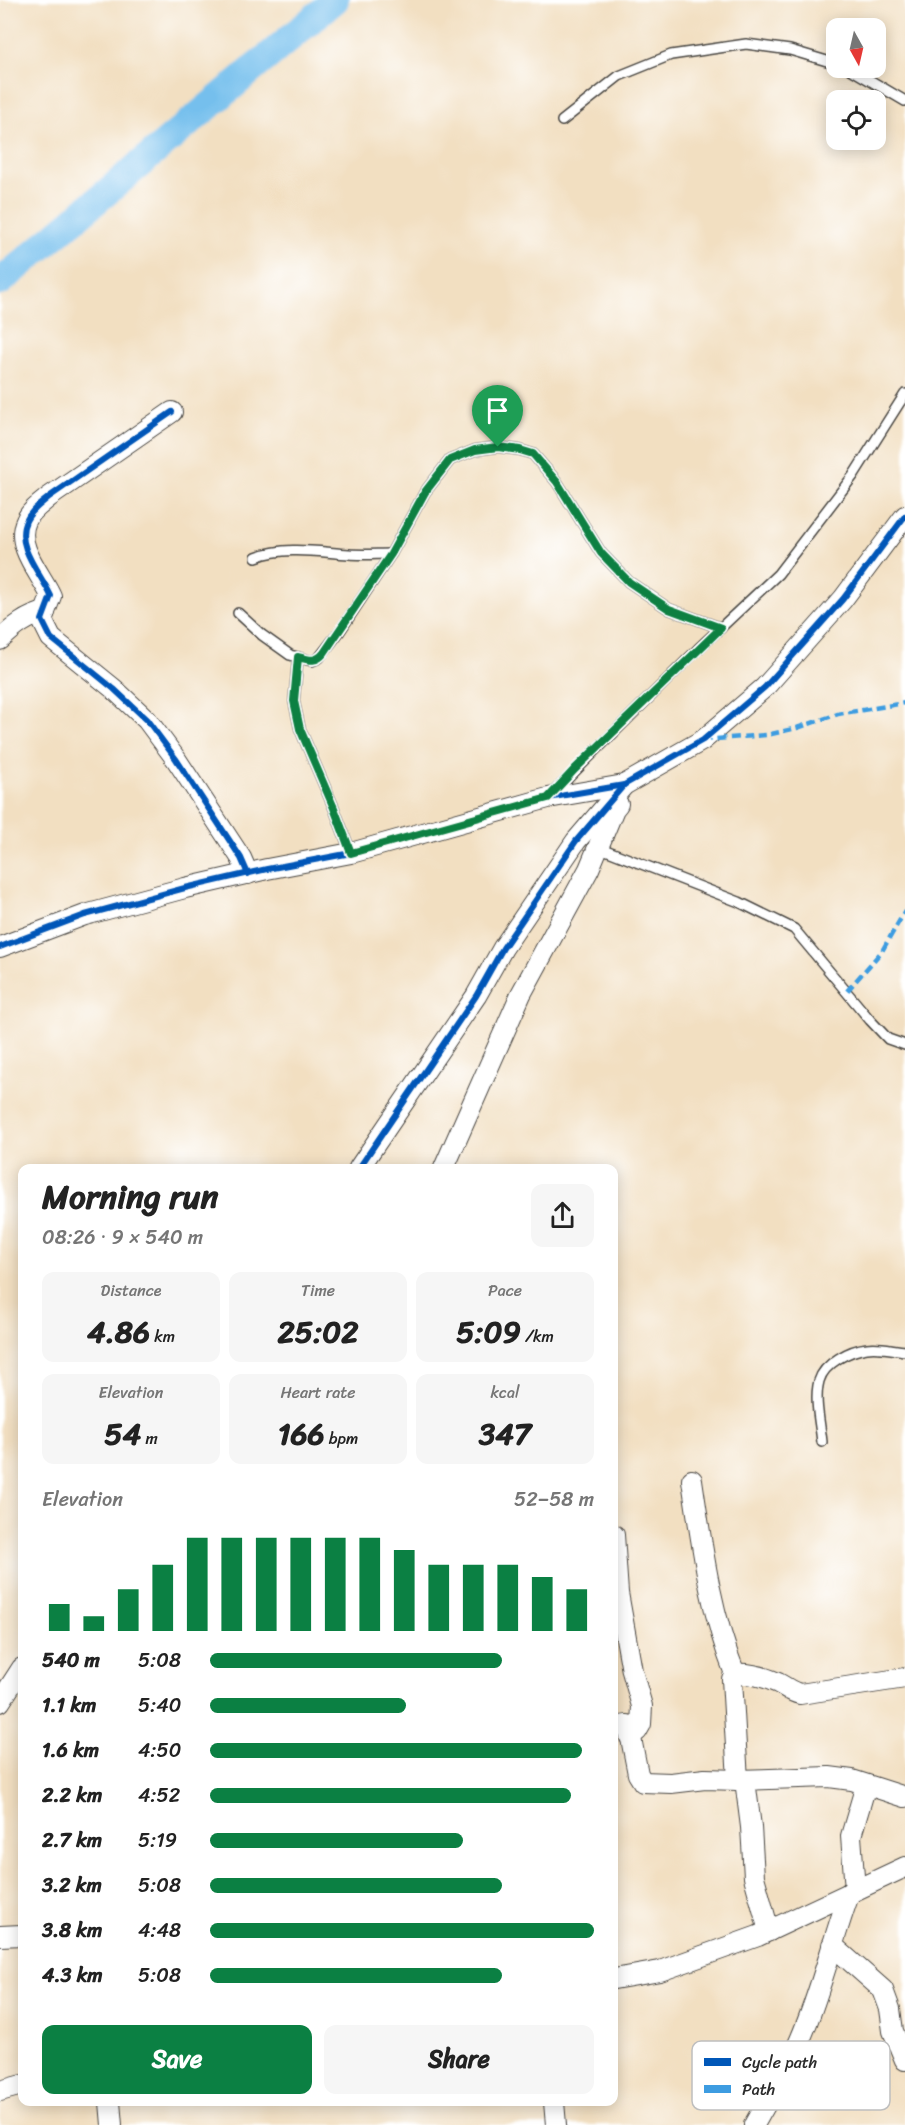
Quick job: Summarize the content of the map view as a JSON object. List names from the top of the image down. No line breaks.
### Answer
{"legend":["Cycle path","Path"],"north":"bottom","page":{"heading":["Morning run","08:26 · 9 × 540 m"],"stats":[["Distance","4.86 km"],["Time","25:02"],["Pace","5:09 /km"],["Elevation","54 m"],["Heart rate","166 bpm"],["kcal","347"]],"chart":["Elevation","52–58 m"],"list":[{"name":"540 m","note":"5:08"},{"name":"1.1 km","note":"5:40"},{"name":"1.6 km","note":"4:50"},{"name":"2.2 km","note":"4:52"},{"name":"2.7 km","note":"5:19"},{"name":"3.2 km","note":"5:08"},{"name":"3.8 km","note":"4:48"},{"name":"4.3 km","note":"5:08"}],"buttons":["Save","Share"]}}
